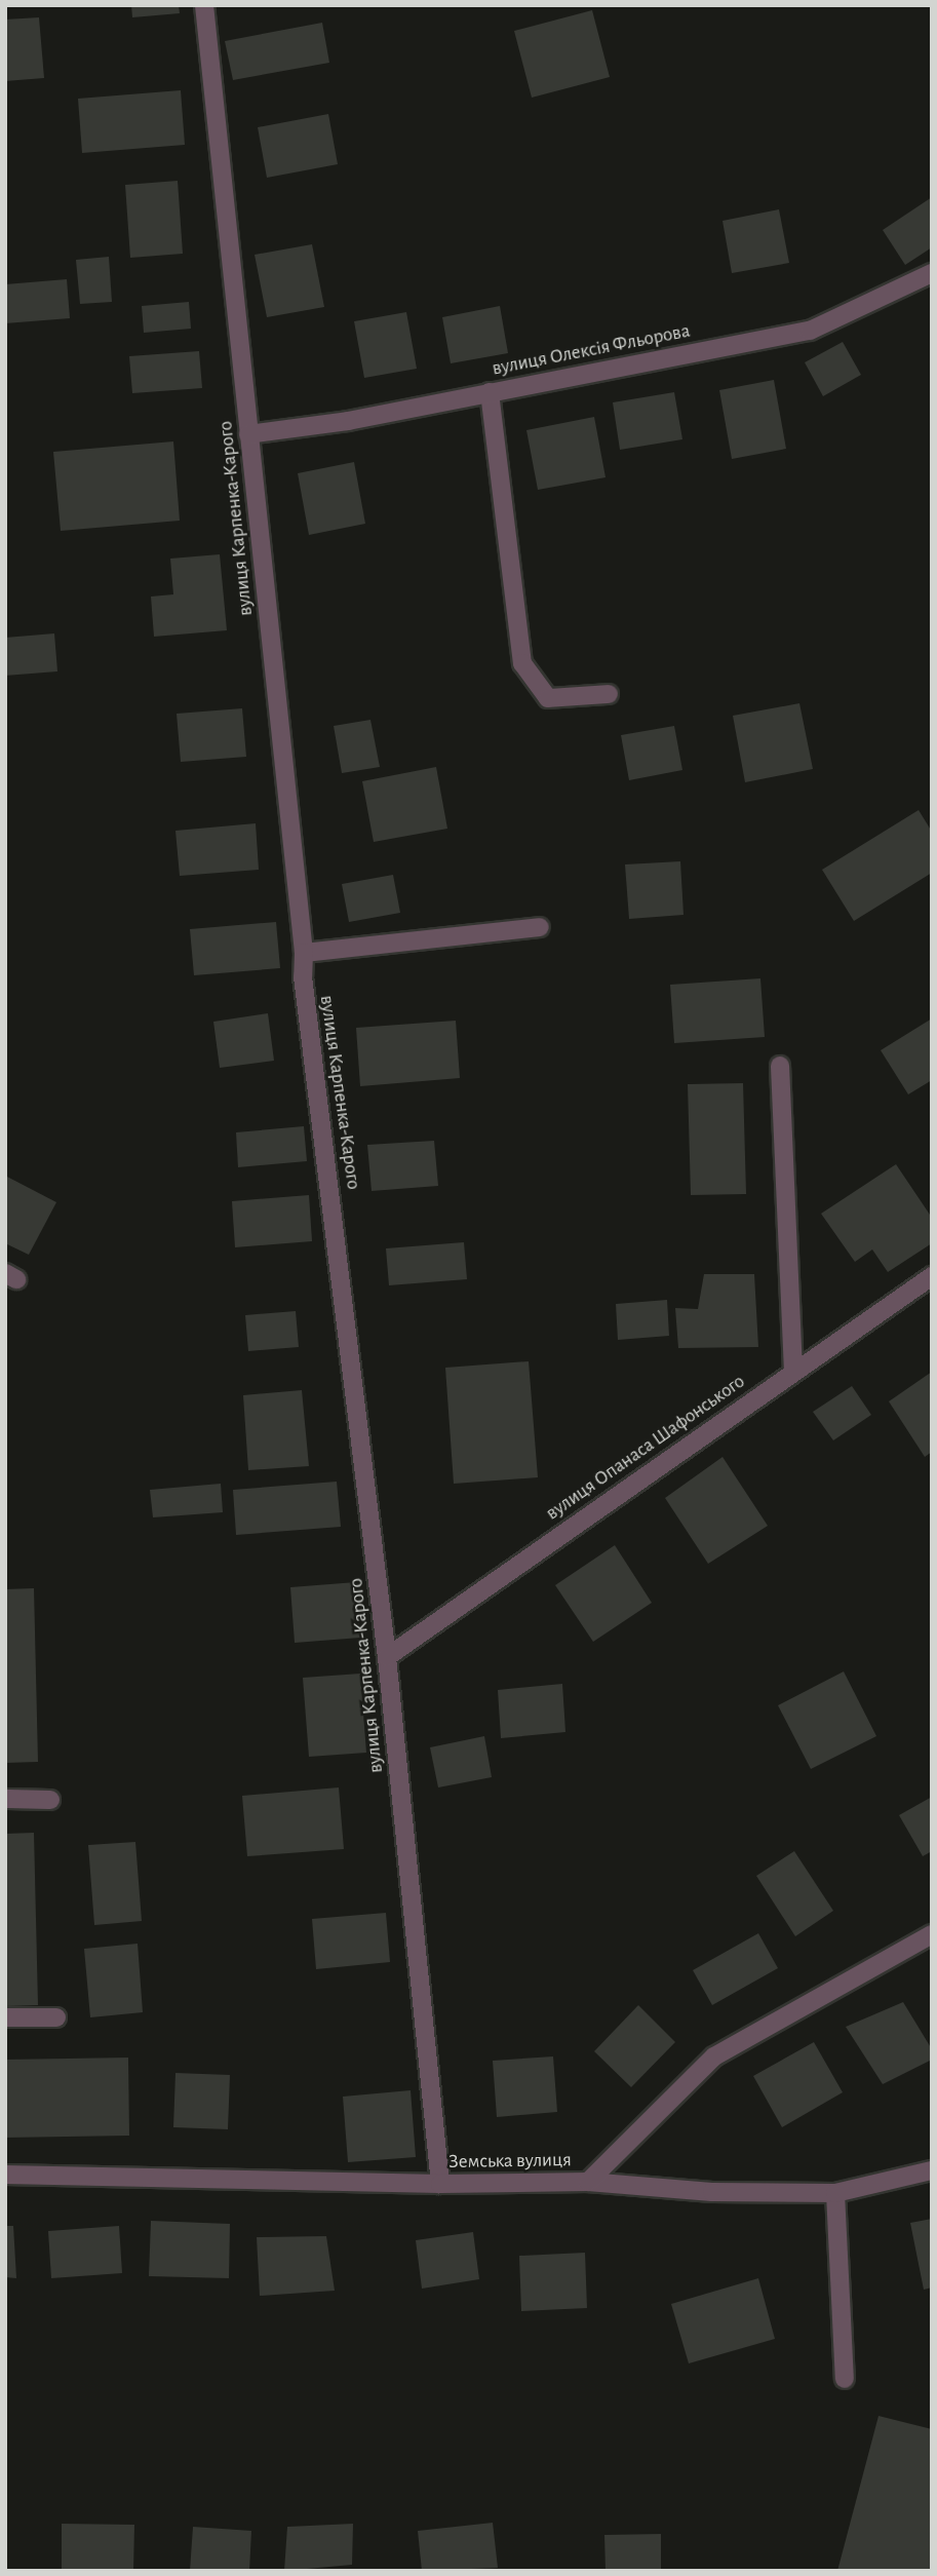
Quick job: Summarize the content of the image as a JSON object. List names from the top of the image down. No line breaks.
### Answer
{"streets":{"street":["вулиця Олексія Фльорова","вулиця Карпенка-Карого","вулиця Опанаса Шафонського","Земська вулиця"]},"crossings":[["вулиця Олексія Фльорова","вулиця Карпенка-Карого"],["вулиця Карпенка-Карого","вулиця Опанаса Шафонського"],["вулиця Карпенка-Карого","Земська вулиця"]]}
